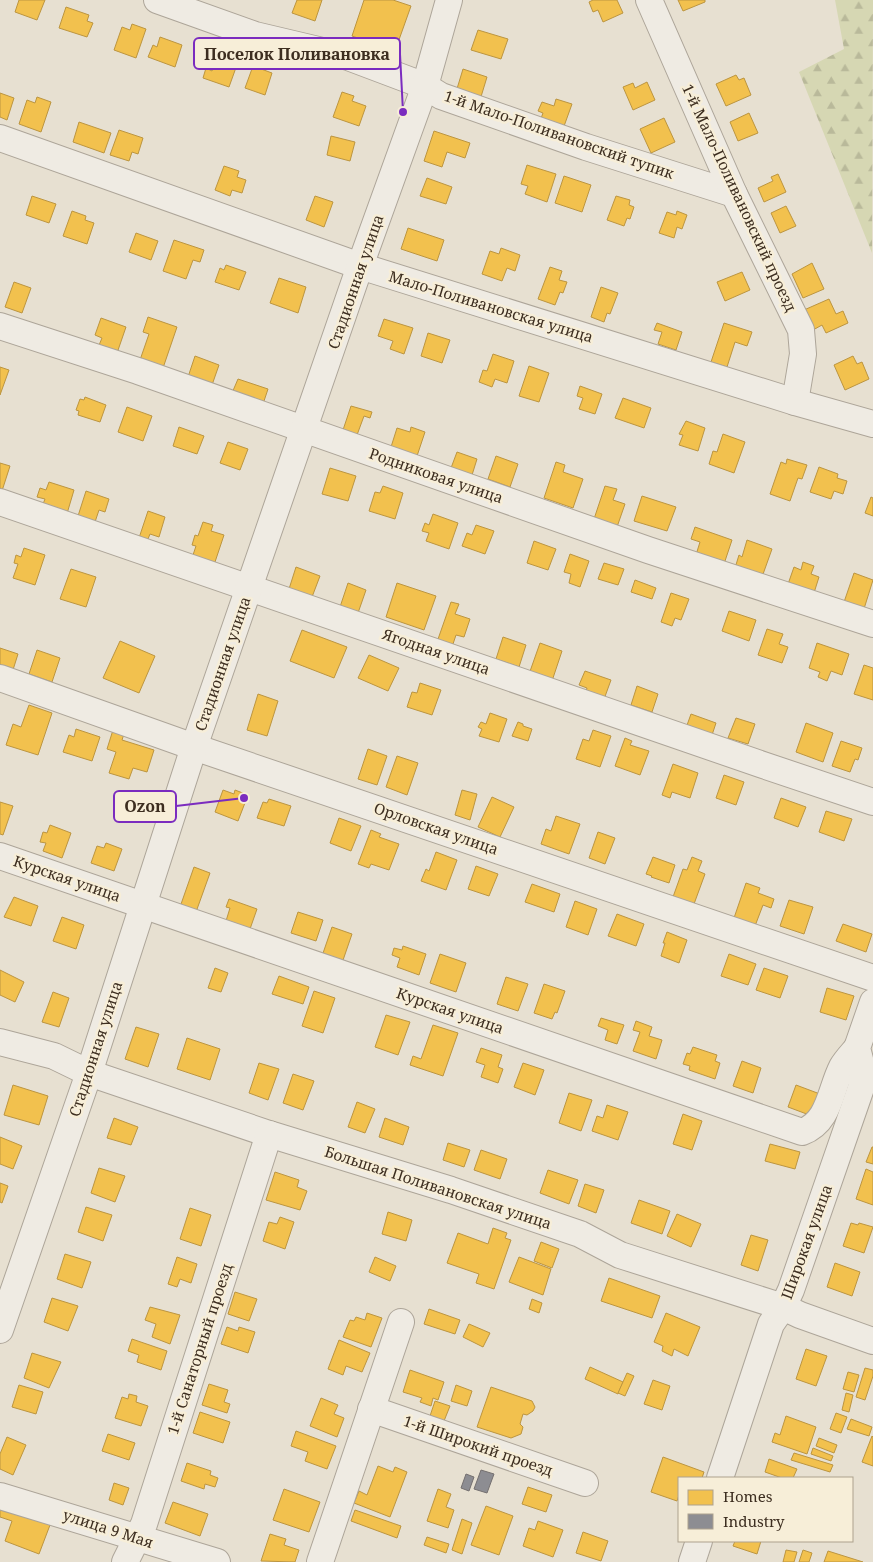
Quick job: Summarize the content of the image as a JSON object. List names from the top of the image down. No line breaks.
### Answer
{"streets":{"street":["1-й Мало-Поливановский тупик","1-й Мало-Поливановский проезд","Стадионная улица","Мало-Поливановская улица","Родниковая улица","Ягодная улица","Орловская улица","Курская улица","Большая Поливановская улица","Широкая улица","1-й Санаторный проезд","1-й Широкий проезд","улица 9 Мая"]},"crossings":[["1-й Мало-Поливановский тупик","1-й Мало-Поливановский проезд"],["1-й Мало-Поливановский тупик","Стадионная улица"],["1-й Мало-Поливановский проезд","Мало-Поливановская улица"],["Стадионная улица","Мало-Поливановская улица"],["Стадионная улица","Родниковая улица"],["Стадионная улица","Ягодная улица"],["Стадионная улица","Орловская улица"],["Стадионная улица","Курская улица"],["Стадионная улица","Большая Поливановская улица"],["Курская улица","Широкая улица"],["Большая Поливановская улица","Широкая улица"],["Большая Поливановская улица","1-й Санаторный проезд"],["1-й Санаторный проезд","улица 9 Мая"]],"places":["Поселок Поливановка","Ozon"],"legend":["Homes","Industry"]}
